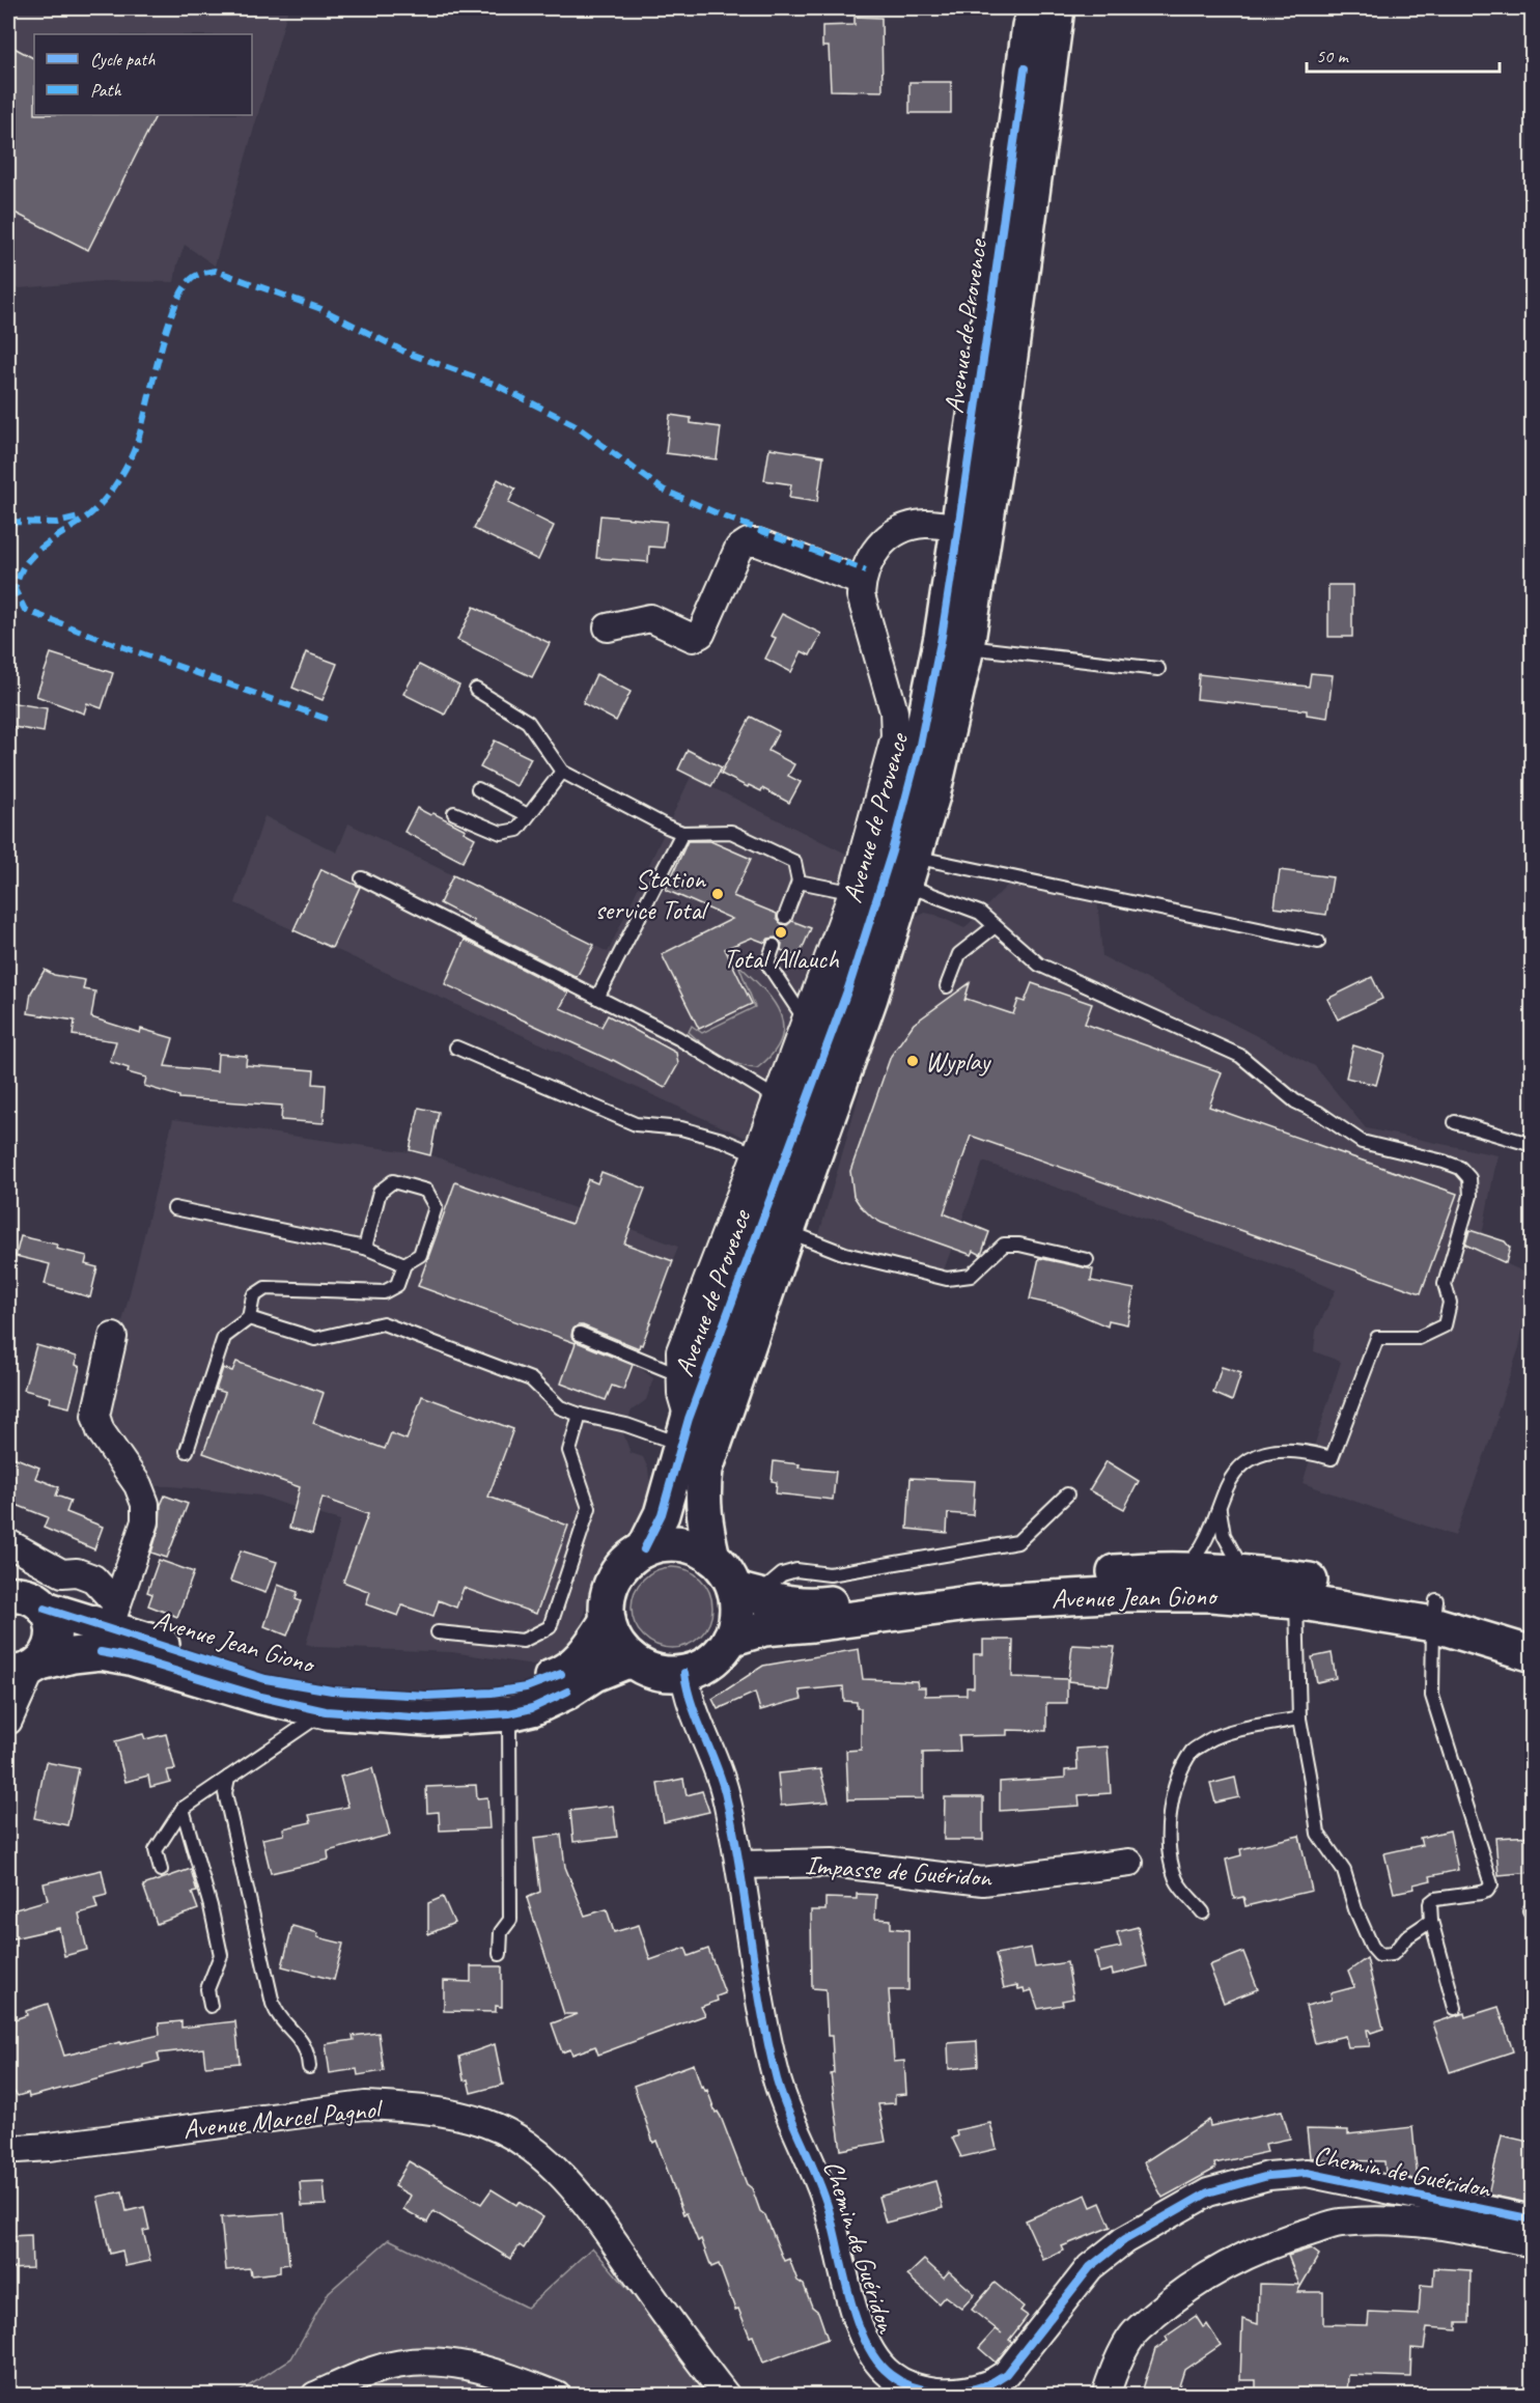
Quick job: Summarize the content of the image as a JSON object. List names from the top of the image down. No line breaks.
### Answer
{"streets":{"main road":["Avenue de Provence","Avenue Jean Giono"],"street":["Impasse de Guéridon","Avenue Marcel Pagnol","Chemin de Guéridon"]},"crossings":[["Avenue de Provence","Avenue Jean Giono"],["Avenue de Provence","Chemin de Guéridon"],["Avenue Jean Giono","Chemin de Guéridon"],["Impasse de Guéridon","Chemin de Guéridon"]],"places":["Station service Total","Total Allauch","Wyplay"],"legend":["Cycle path","Path"],"scale_bar":"50 m"}
